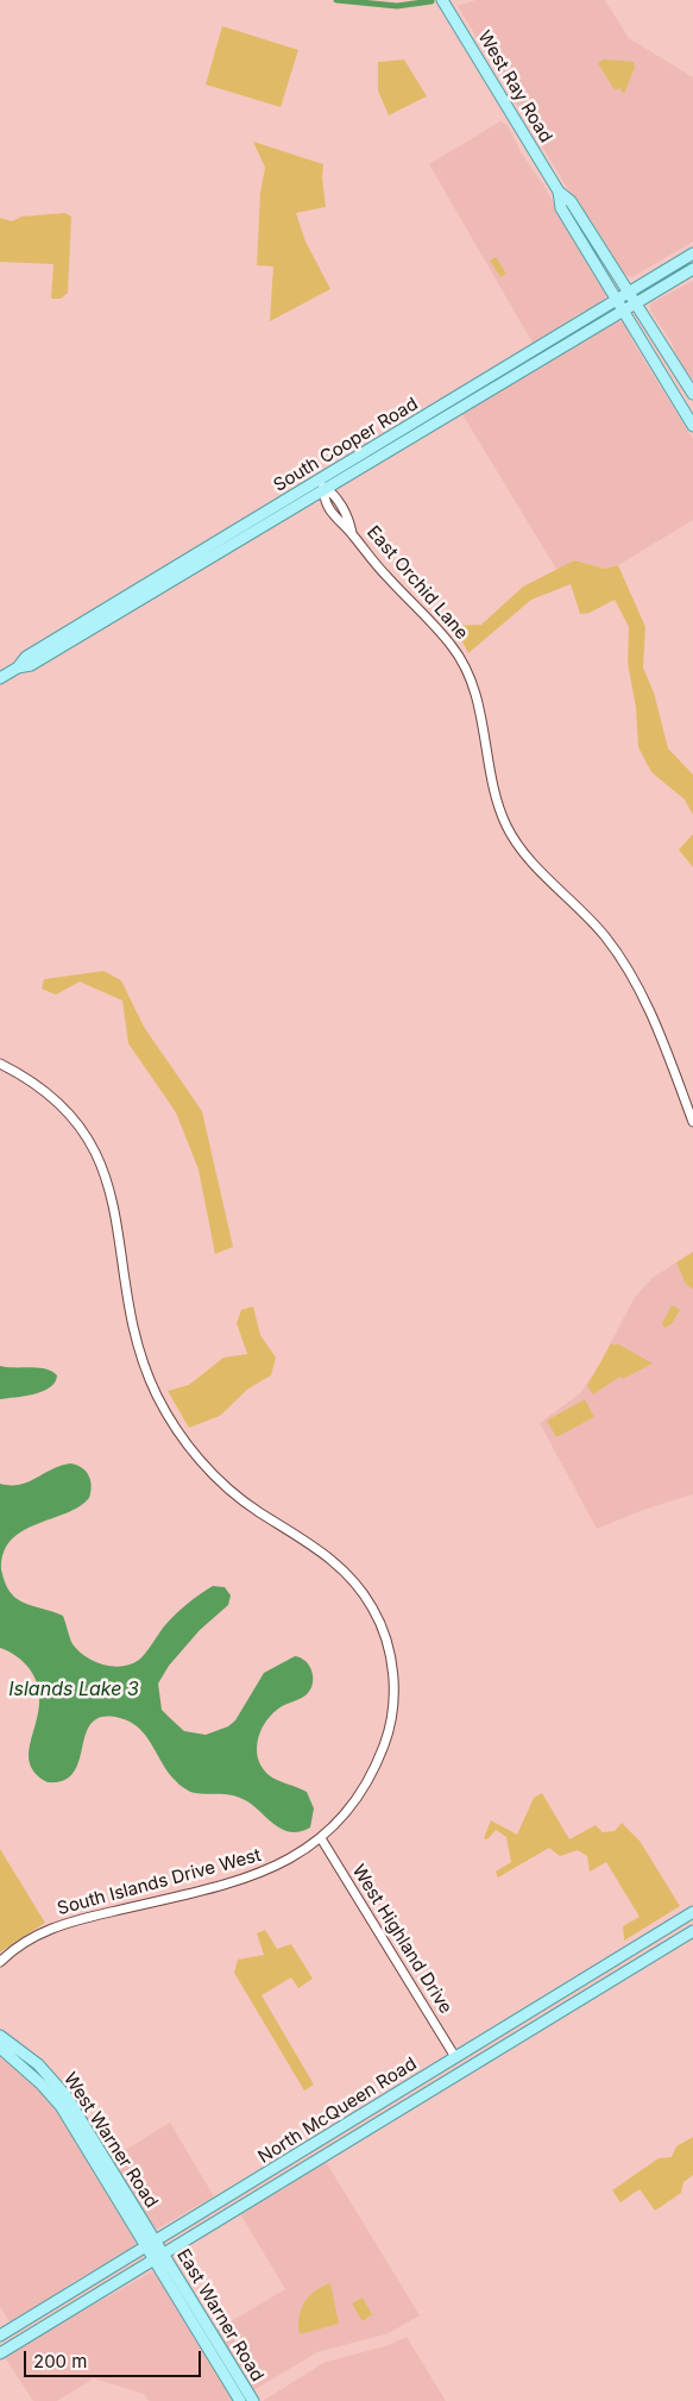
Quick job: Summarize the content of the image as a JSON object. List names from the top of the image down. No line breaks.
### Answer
{"streets":{"main road":["West Ray Road","South Cooper Road","North McQueen Road","West Warner Road","East Warner Road"],"street":["East Orchid Lane","South Islands Drive West","West Highland Drive"]},"crossings":[["West Ray Road","South Cooper Road"],["South Cooper Road","East Orchid Lane"],["South Islands Drive West","West Highland Drive"],["West Highland Drive","North McQueen Road"],["North McQueen Road","West Warner Road"],["North McQueen Road","East Warner Road"],["West Warner Road","East Warner Road"]],"water":["Islands Lake 3"],"scale_bar":"200 m"}
